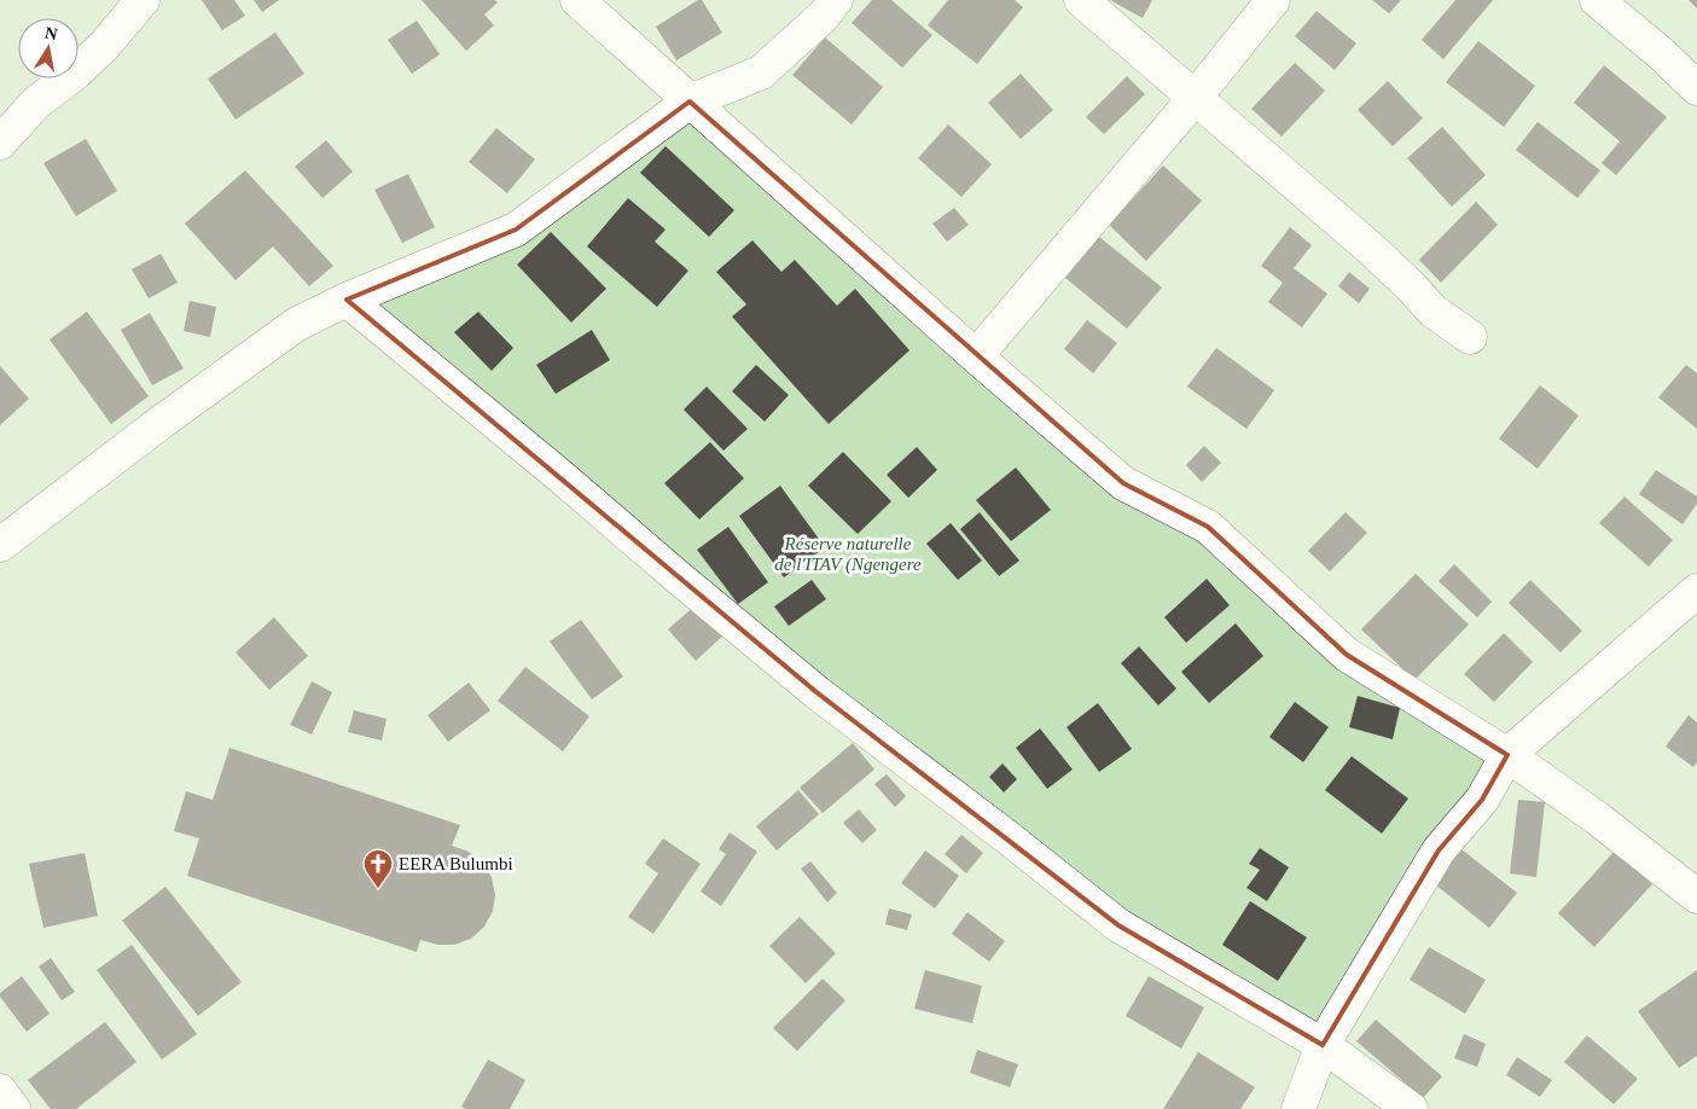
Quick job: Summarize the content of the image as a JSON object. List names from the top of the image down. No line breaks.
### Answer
{"parks":["Réserve naturelle de l'ITAV (Ngengere"],"places":{"church":["EERA Bulumbi"]},"north":"top"}
